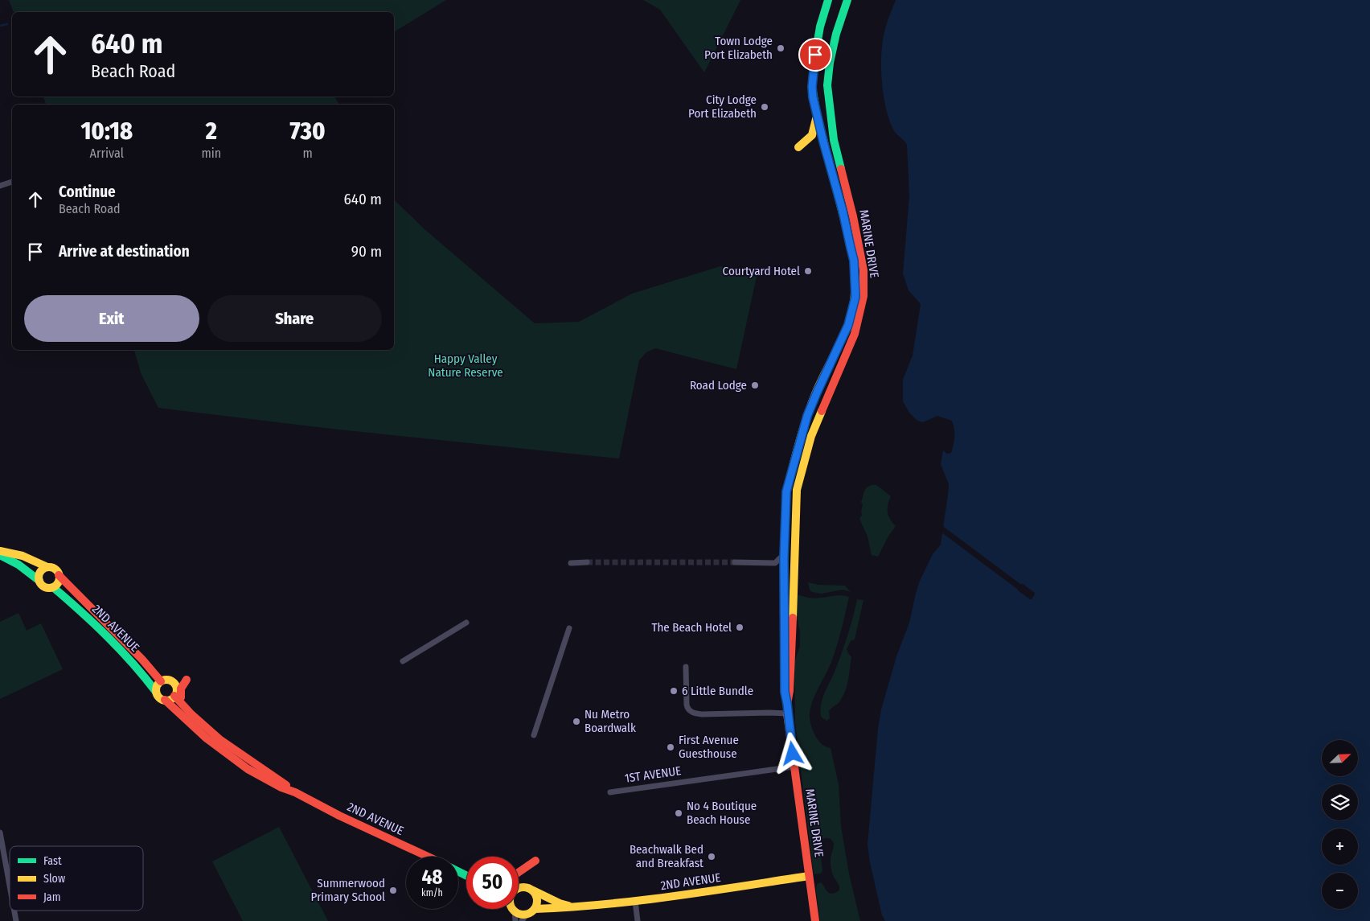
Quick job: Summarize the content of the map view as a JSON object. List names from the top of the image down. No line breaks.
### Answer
{"streets":{"main road":["MARINE DRIVE","2ND AVENUE"],"street":["1ST AVENUE"]},"crossings":[["MARINE DRIVE","2ND AVENUE"],["MARINE DRIVE","1ST AVENUE"]],"parks":["Happy Valley Nature Reserve"],"places":["Town Lodge Port Elizabeth","City Lodge Port Elizabeth","Courtyard Hotel","Road Lodge","The Beach Hotel","6 Little Bundle","Nu Metro Boardwalk","First Avenue Guesthouse","No 4 Boutique Beach House","Beachwalk Bed and Breakfast","Summerwood Primary School"],"legend":["Fast","Slow","Jam"],"north":"top right","page":{"turn":["640 m","Beach Road"],"eta":["10:18","Arrival","2","min","730","m"],"list":[{"name":"Continue","note":"Beach Road","value":"640 m"},{"name":"Arrive at destination","value":"90 m"}],"buttons":["Exit","Share"],"map_buttons":["+","−"],"speed":"48 km/h","limit":"50"}}
